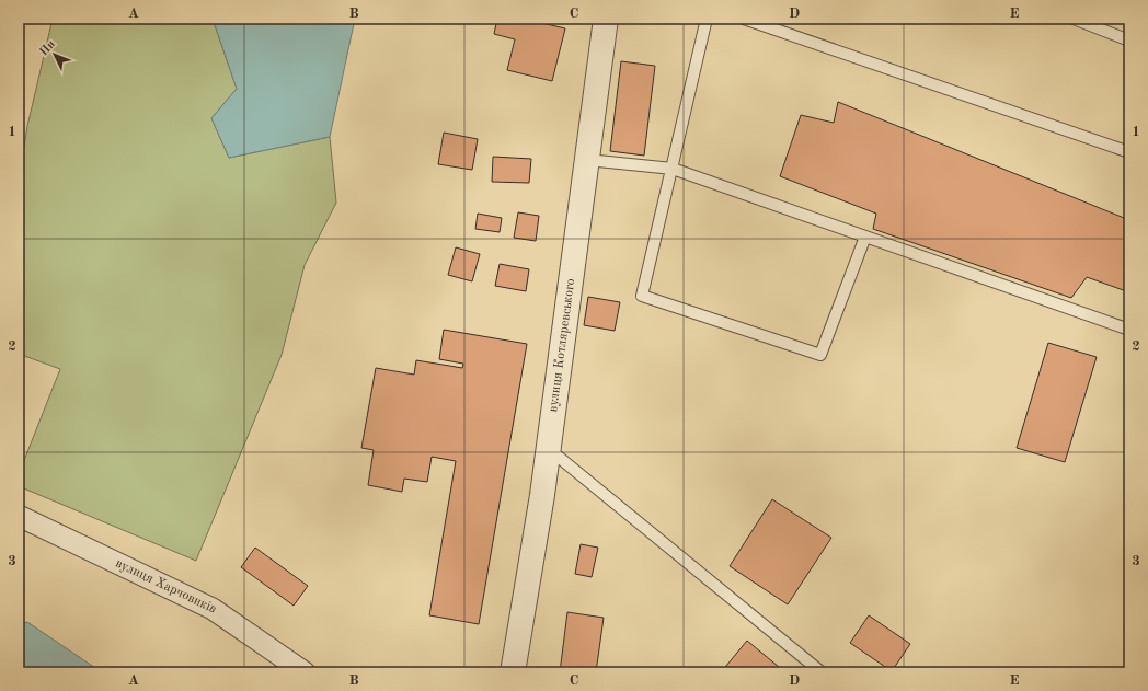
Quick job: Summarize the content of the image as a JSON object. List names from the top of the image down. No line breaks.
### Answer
{"streets":{"street":["вулиця Котляревського","вулиця Харчовиків"]},"north":"top left","grid":{"columns":["A","B","C","D","E"],"rows":["1","2","3"]}}
